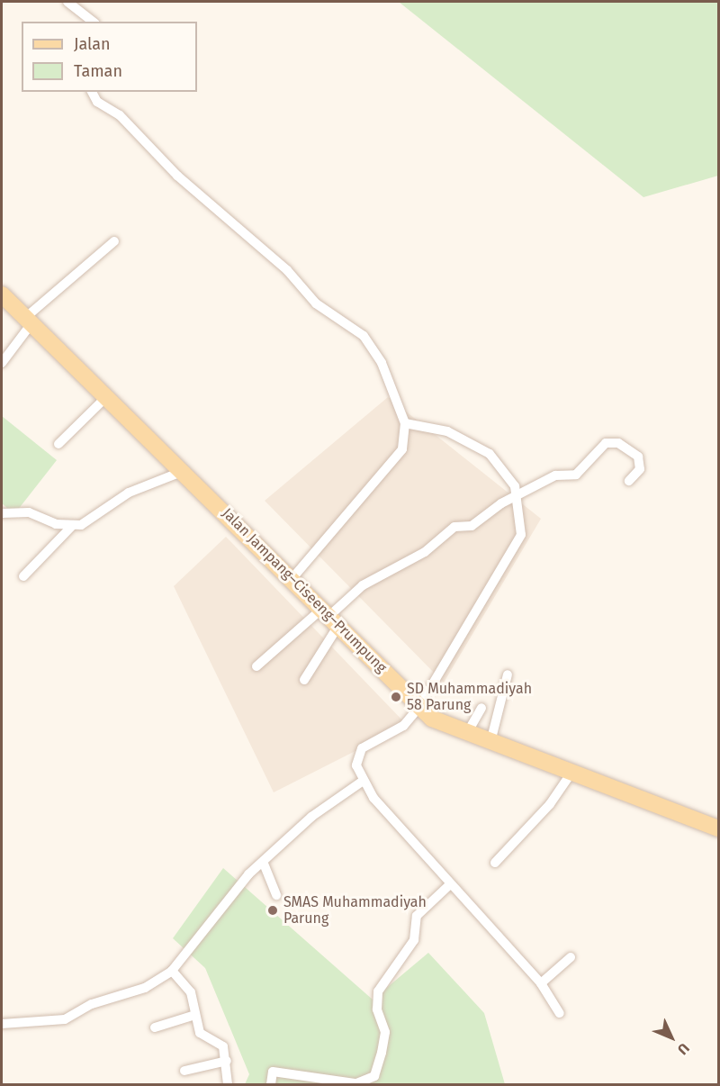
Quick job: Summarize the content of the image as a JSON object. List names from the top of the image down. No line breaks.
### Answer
{"streets":{"main road":["Jalan Jampang–Ciseeng–Prumpung"]},"places":["SD Muhammadiyah 58 Parung","SMAS Muhammadiyah Parung"],"legend":["Jalan","Taman"],"north":"bottom right"}
